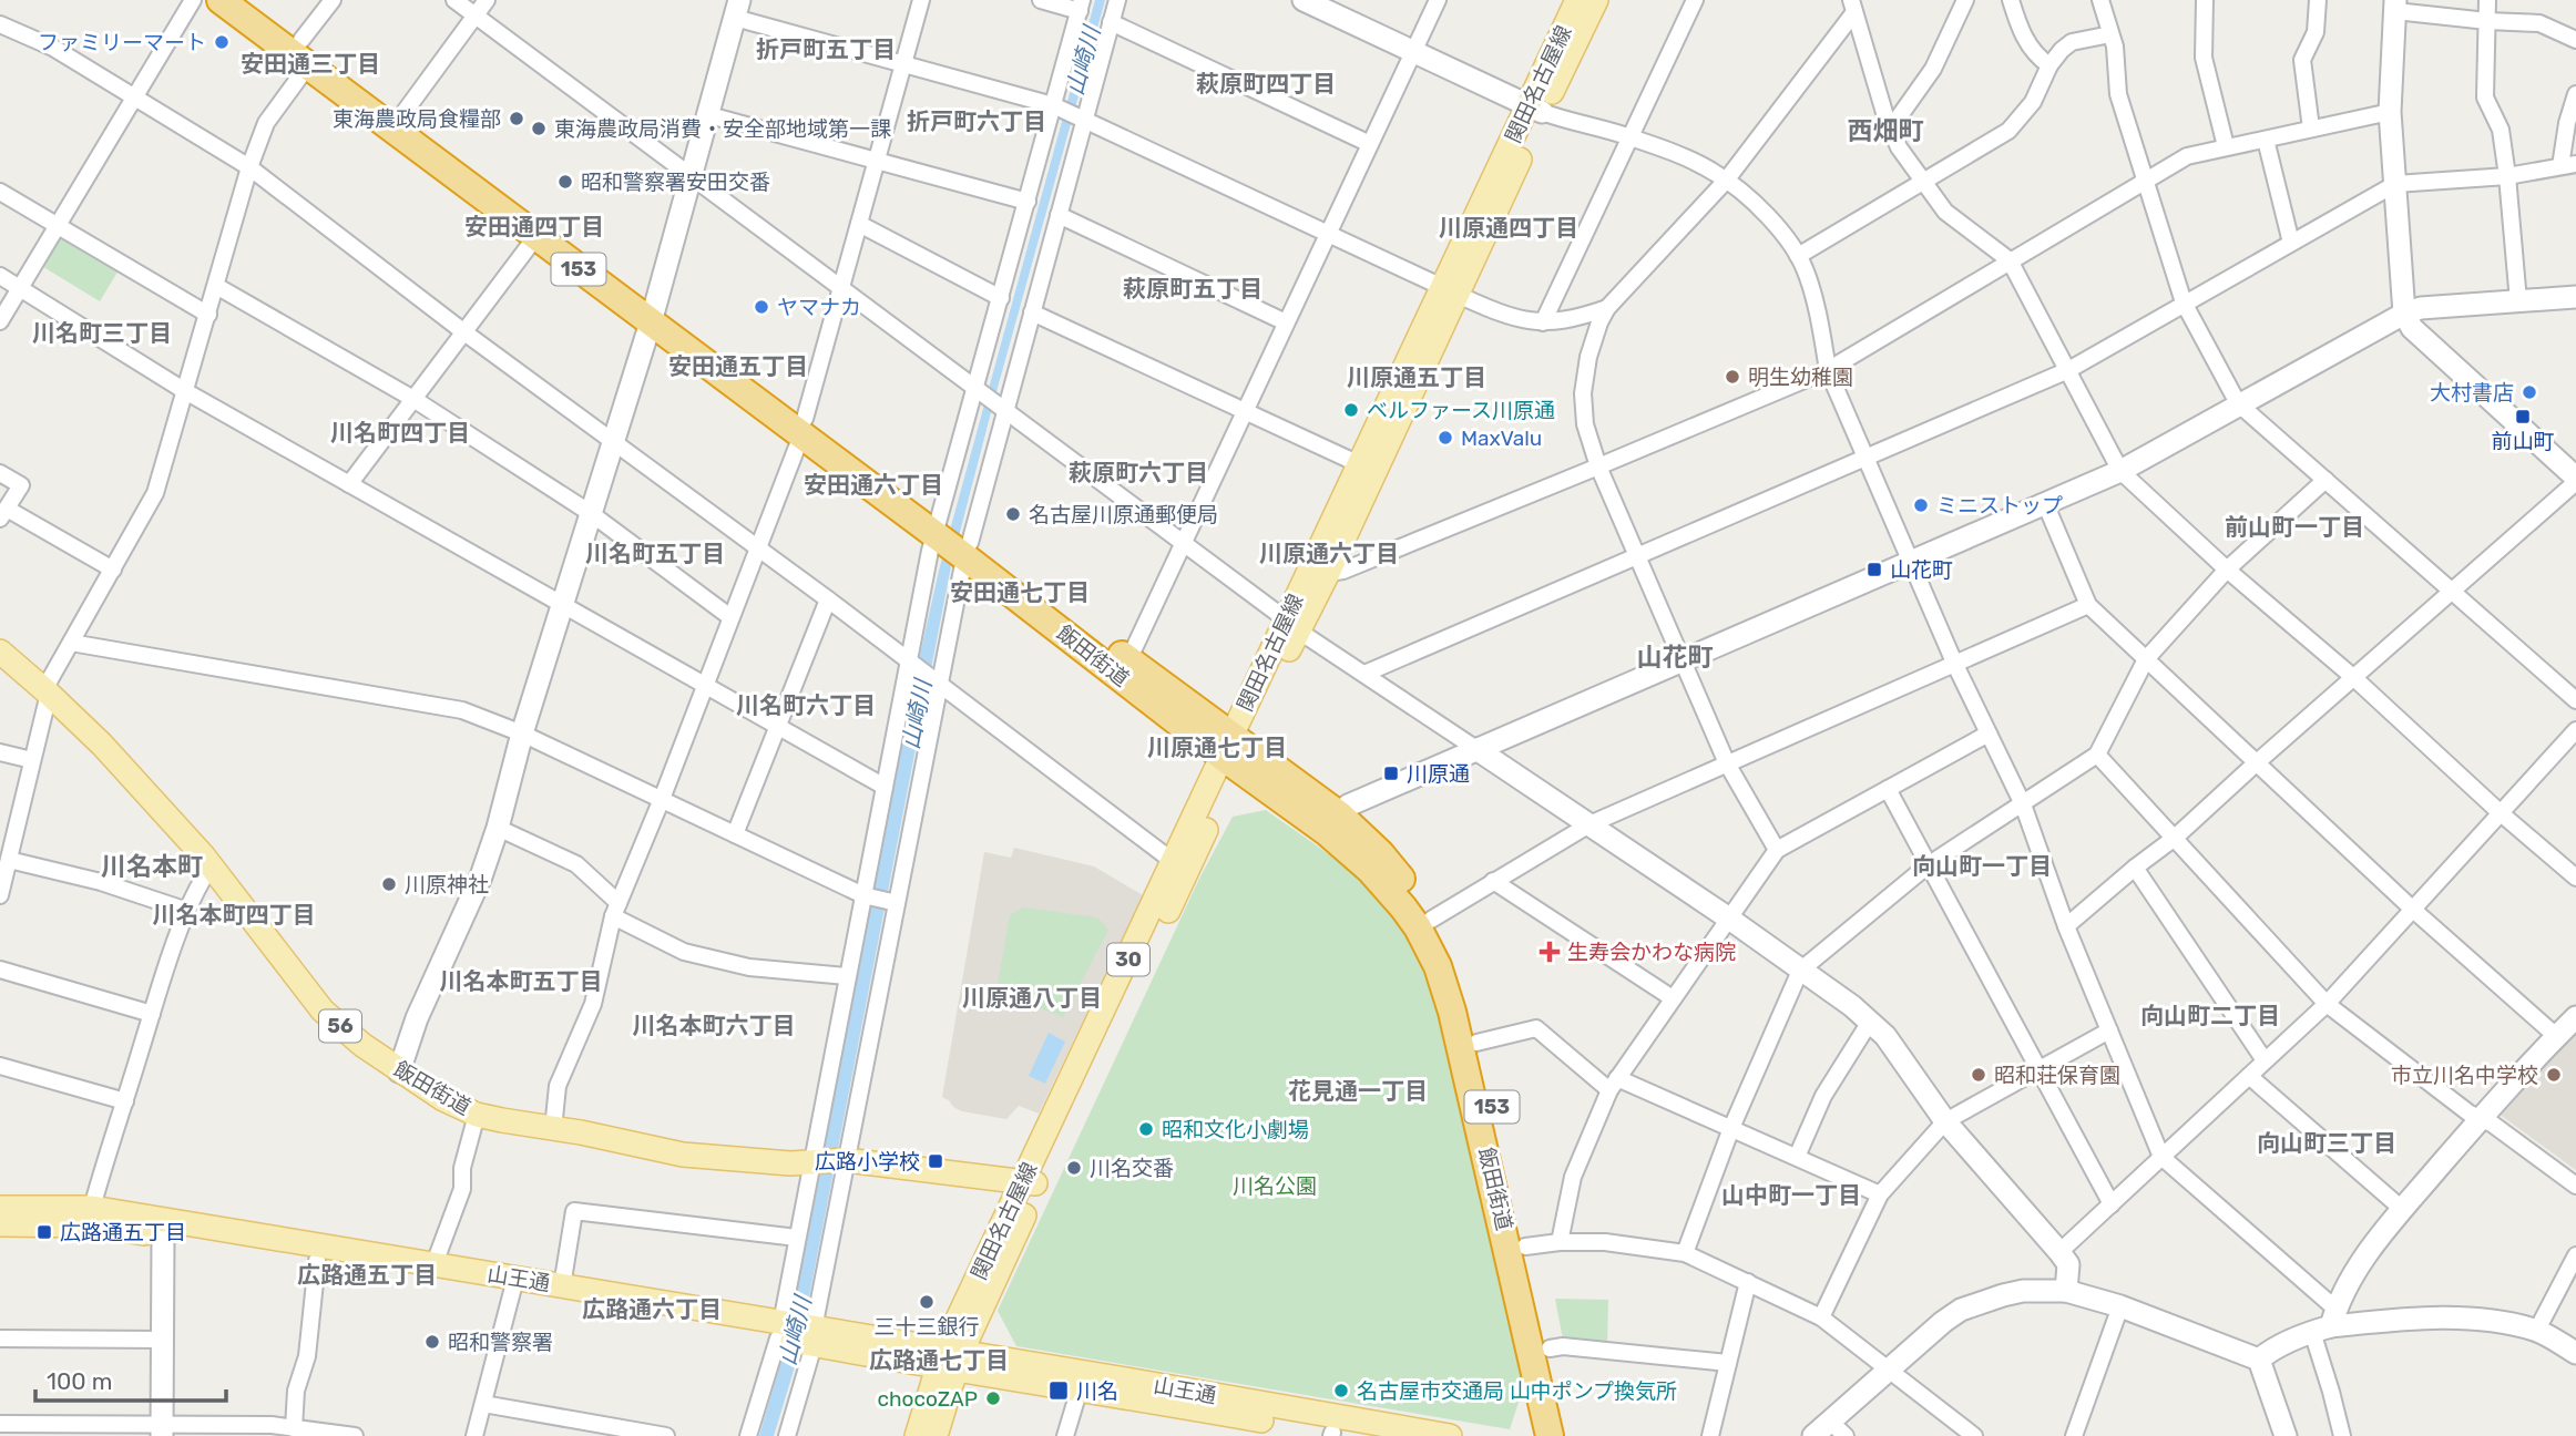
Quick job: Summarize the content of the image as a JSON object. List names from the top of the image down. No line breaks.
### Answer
{"streets":{"highway":["153","飯田街道"],"main road":["関田名古屋線","30","56","山王通"]},"crossings":[["関田名古屋線","飯田街道"],["関田名古屋線","山王通"]],"districts":["折戸町五丁目","安田通三丁目","萩原町四丁目","折戸町六丁目","西畑町","安田通四丁目","川原通四丁目","萩原町五丁目","川名町三丁目","安田通五丁目","川原通五丁目","川名町四丁目","萩原町六丁目","安田通六丁目","前山町一丁目","川名町五丁目","川原通六丁目","安田通七丁目","山花町","川名町六丁目","川原通七丁目","向山町一丁目","川名本町","川名本町四丁目","川名本町五丁目","川原通八丁目","向山町二丁目","川名本町六丁目","花見通一丁目","向山町三丁目","山中町一丁目","広路通五丁目","広路通六丁目","広路通七丁目"],"water":["山崎川"],"parks":["川名公園"],"places":{"other":["ファミリーマート","東海農政局食糧部","東海農政局消費・安全部地域第一課","昭和警察署安田交番","ヤマナカ","明生幼稚園","大村書店","ベルファース川原通","MaxValu","ミニストップ","名古屋川原通郵便局","川原神社","昭和荘保育園","市立川名中学校","昭和文化小劇場","川名交番","三十三銀行","昭和警察署","名古屋市交通局 山中ポンプ換気所","chocoZAP"],"transit":["前山町","山花町","川原通","広路小学校","広路通五丁目","川名"],"health":["生寿会かわな病院"]},"scale_bar":"100 m"}
